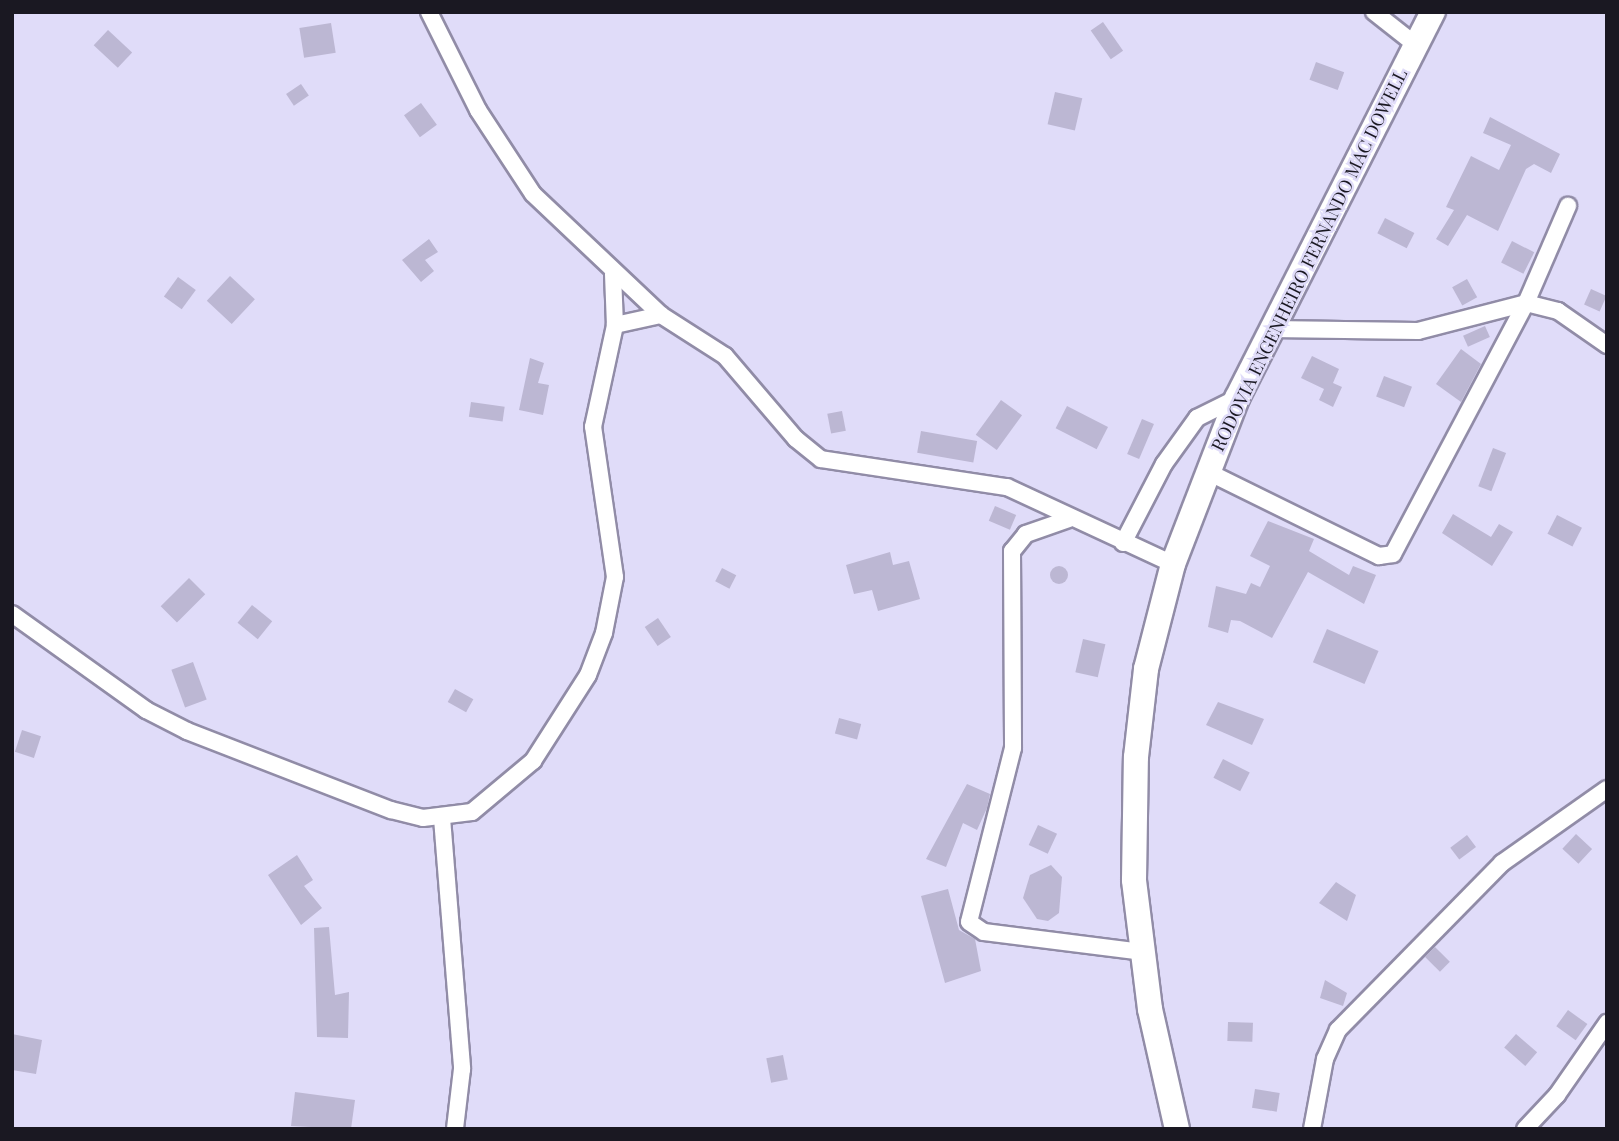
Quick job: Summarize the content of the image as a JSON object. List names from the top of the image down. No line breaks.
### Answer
{"streets":{"main road":["RODOVIA ENGENHEIRO FERNANDO MAC DOWELL"]}}
